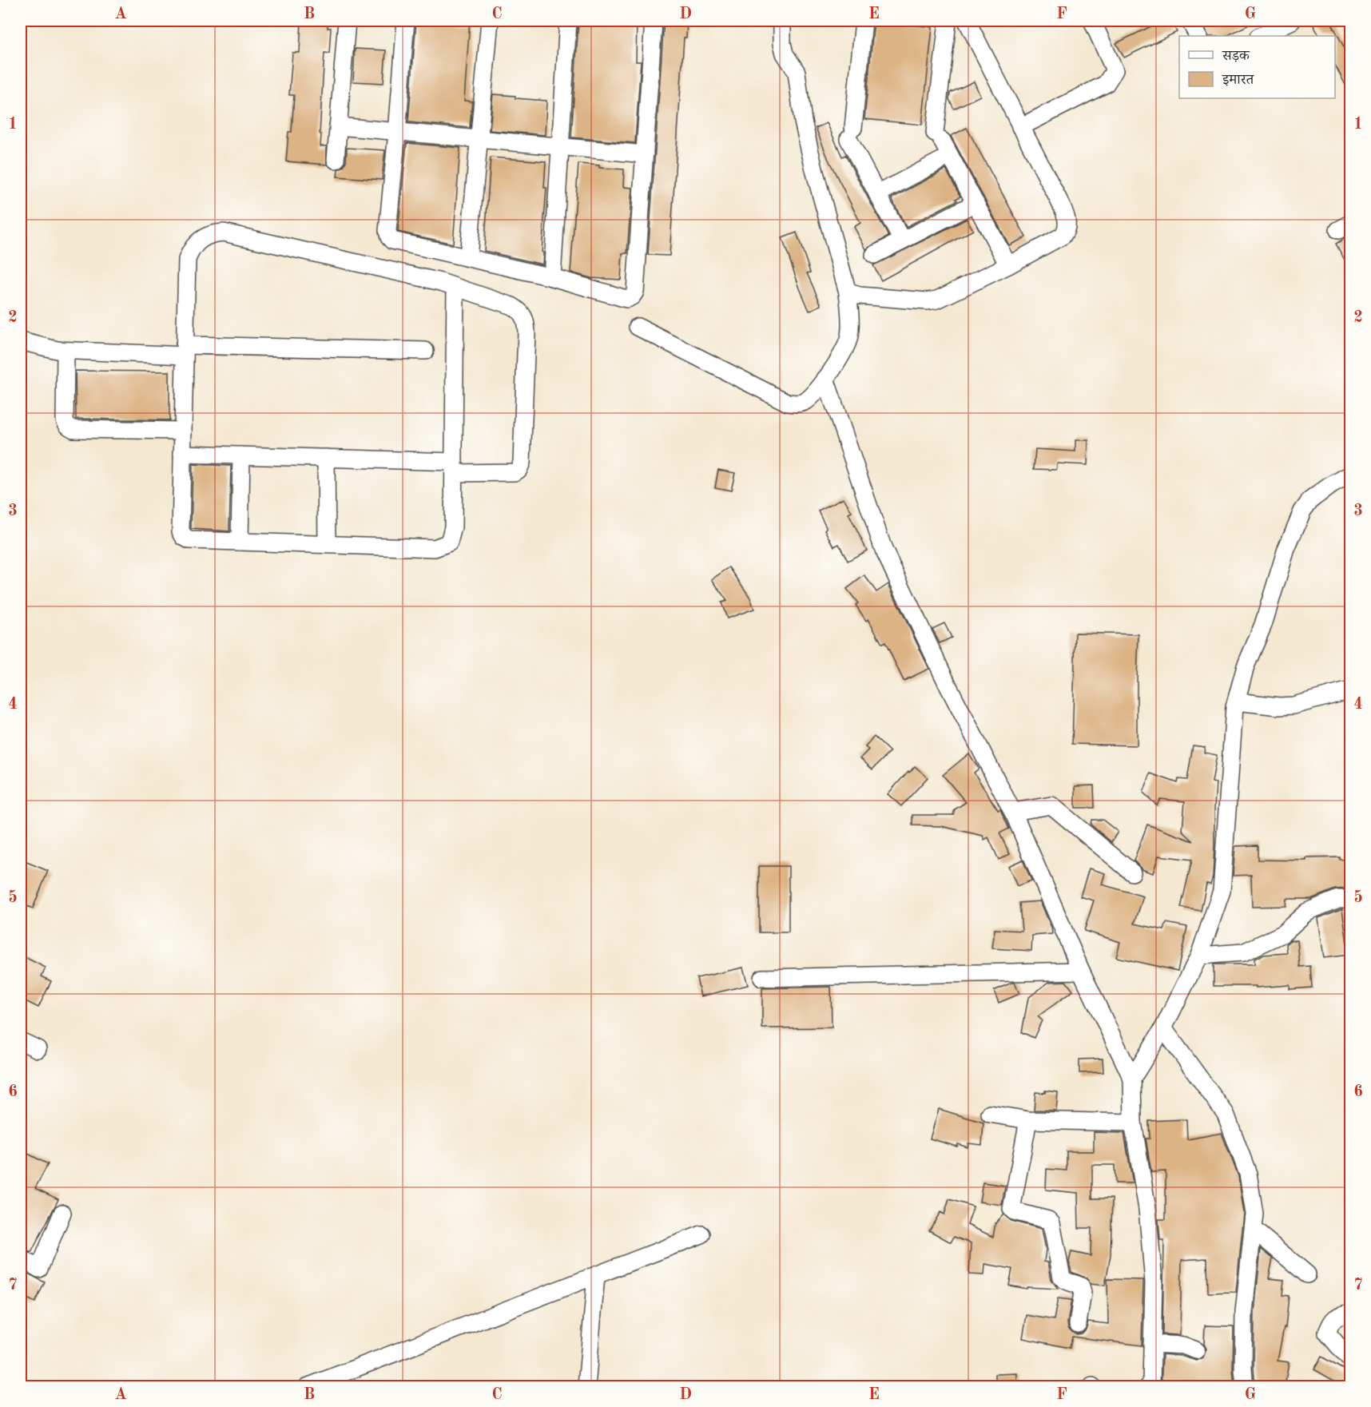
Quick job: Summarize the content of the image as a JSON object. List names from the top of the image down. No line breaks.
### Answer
{"legend":["सड़क","इमारत"],"grid":{"columns":["A","B","C","D","E","F","G"],"rows":["1","2","3","4","5","6","7"]}}
